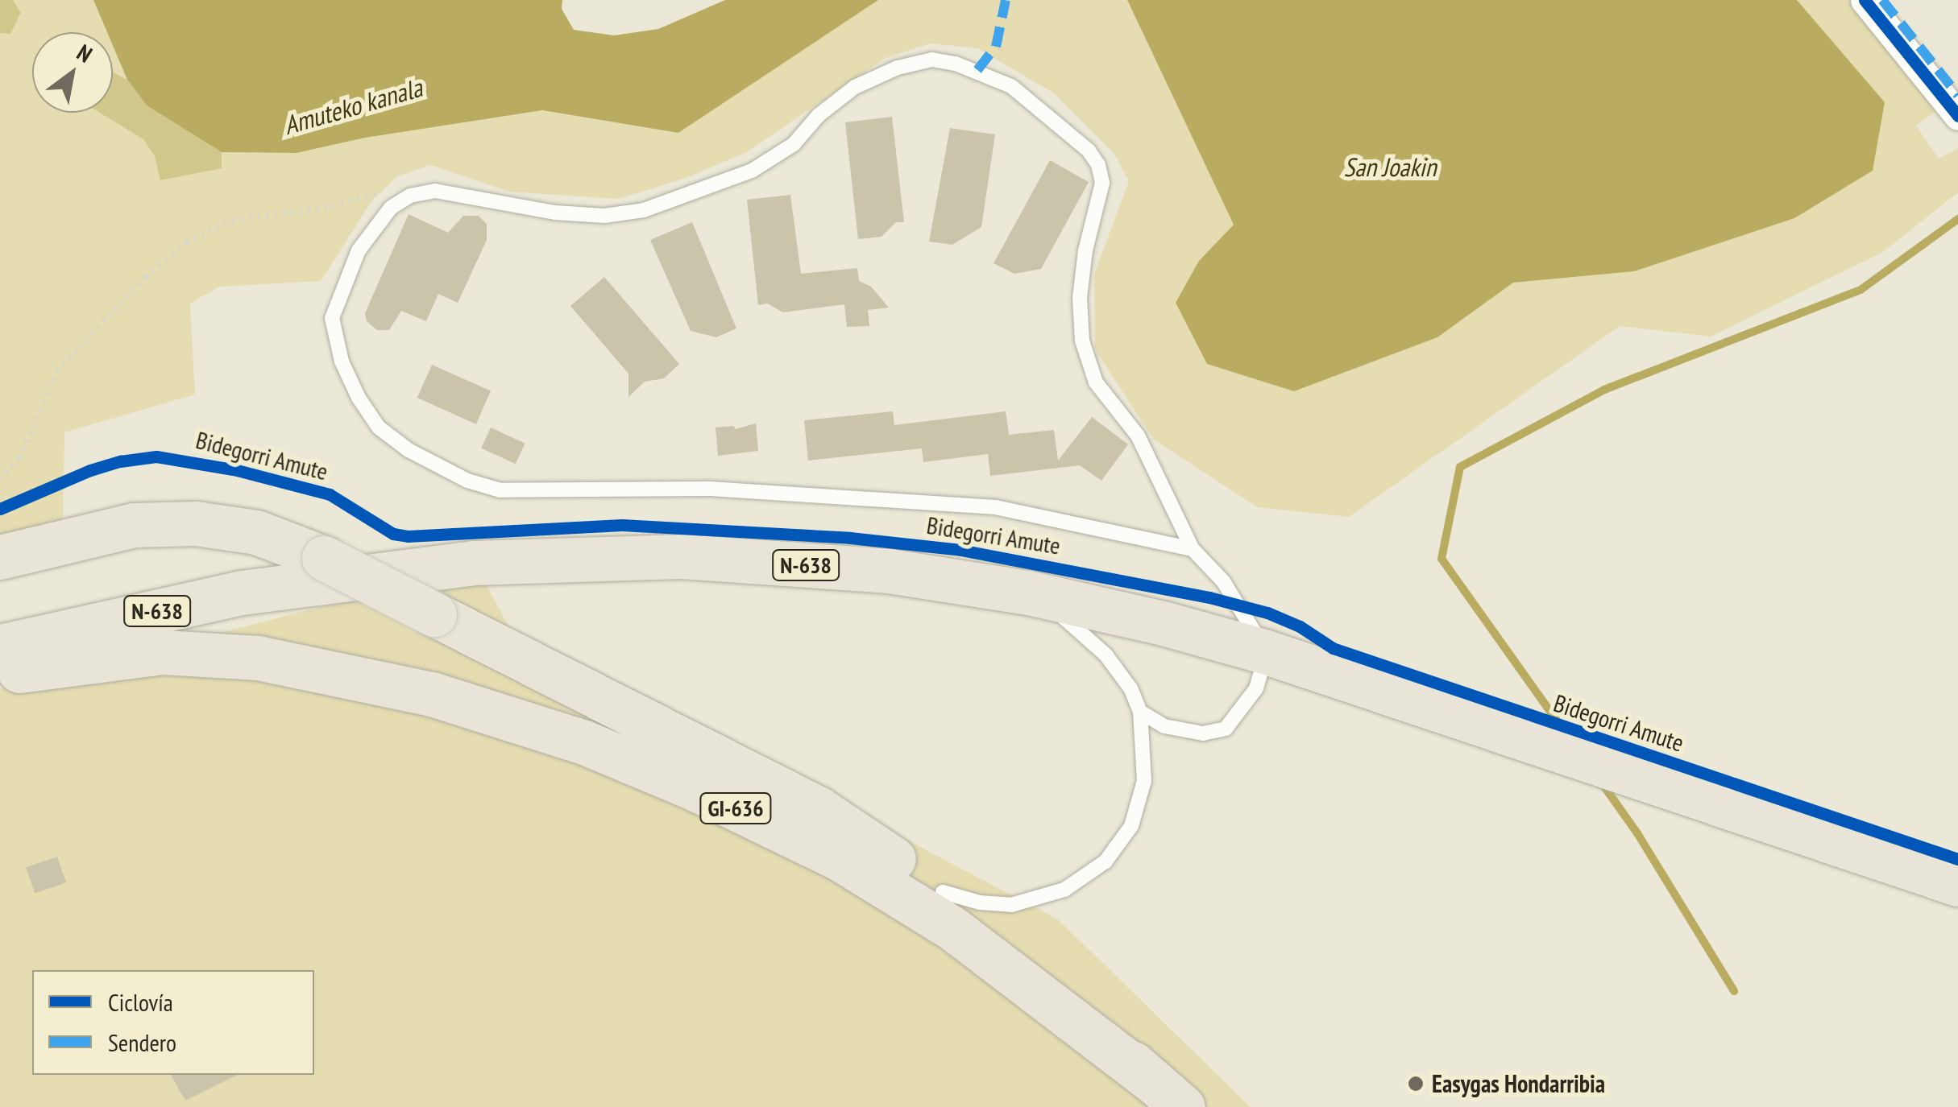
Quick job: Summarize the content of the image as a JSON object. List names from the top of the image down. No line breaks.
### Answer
{"streets":{"main road":["N-638","GI-636"],"cycle path":["Bidegorri Amute"]},"water":["Amuteko kanala","San Joakin"],"places":["Easygas Hondarribia"],"legend":["Ciclovía","Sendero"],"north":"top right"}
